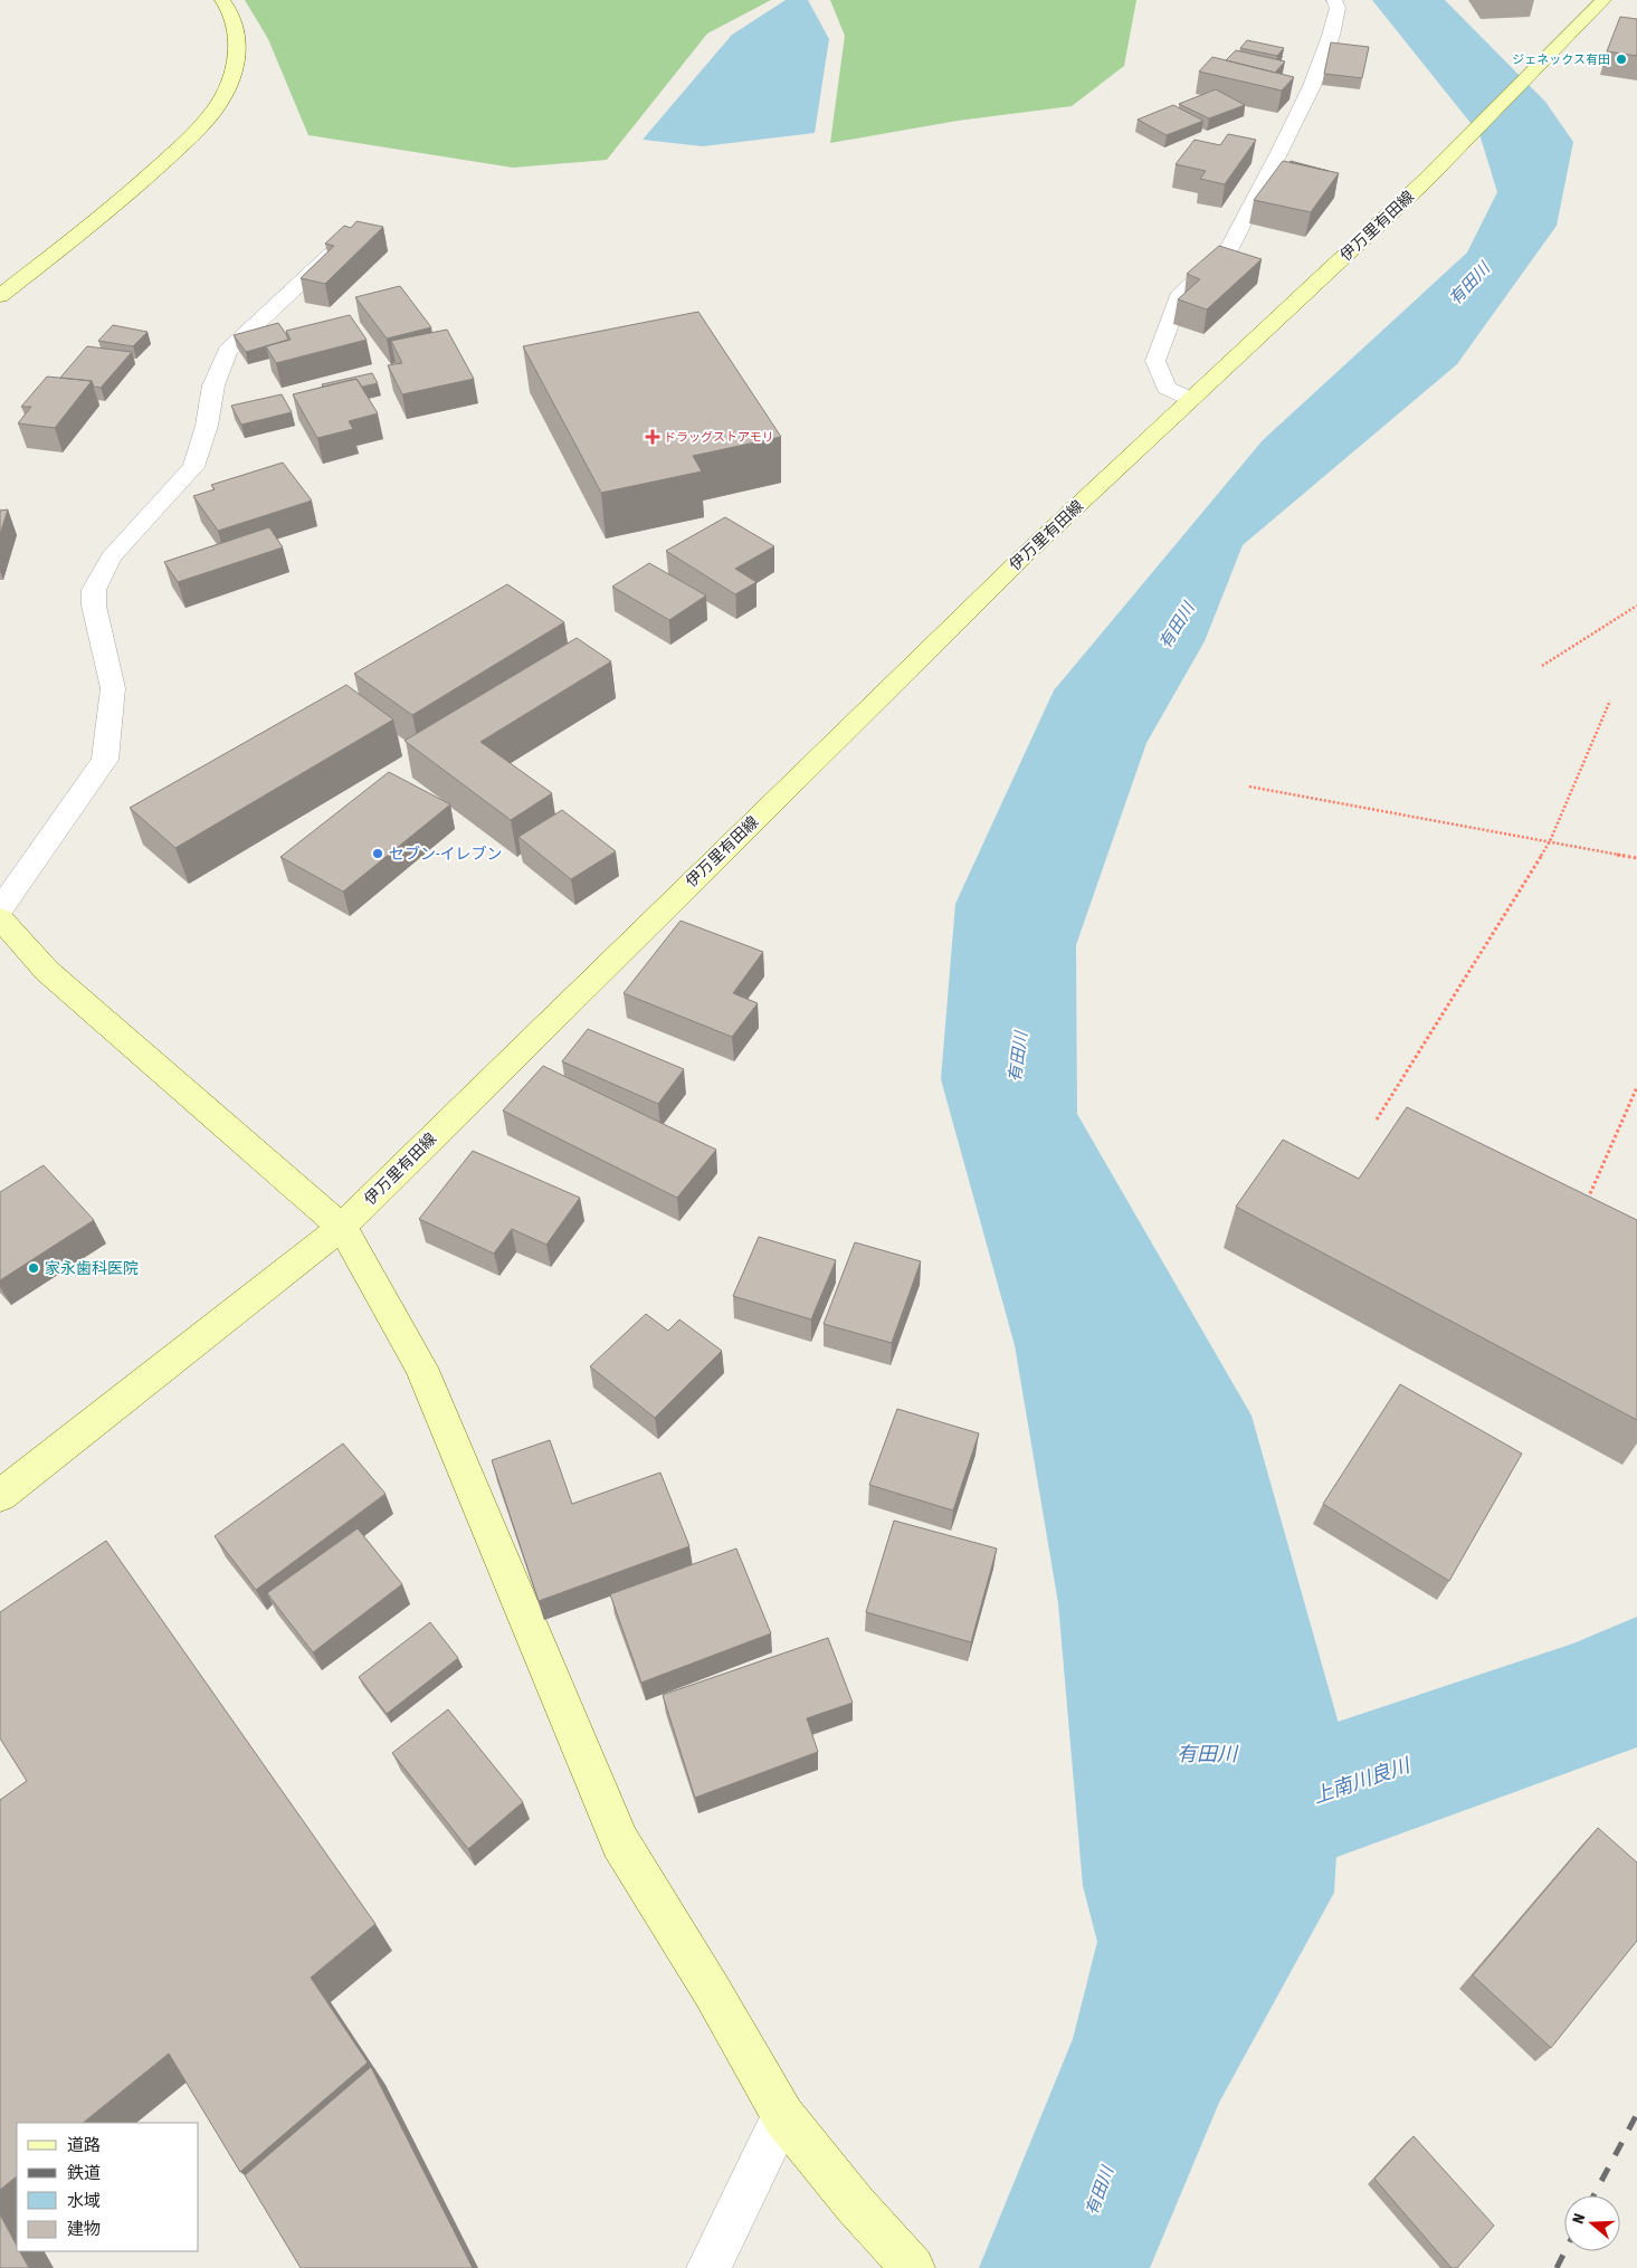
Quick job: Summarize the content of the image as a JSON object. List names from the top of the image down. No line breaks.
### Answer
{"streets":{"main road":["伊万里有田線"]},"water":["有田川","上南川良川"],"places":{"other":["ジェネックス有田","セブン-イレブン","家永歯科医院"],"health":["ドラッグストアモリ"]},"legend":["道路","鉄道","水域","建物"],"north":"left"}
